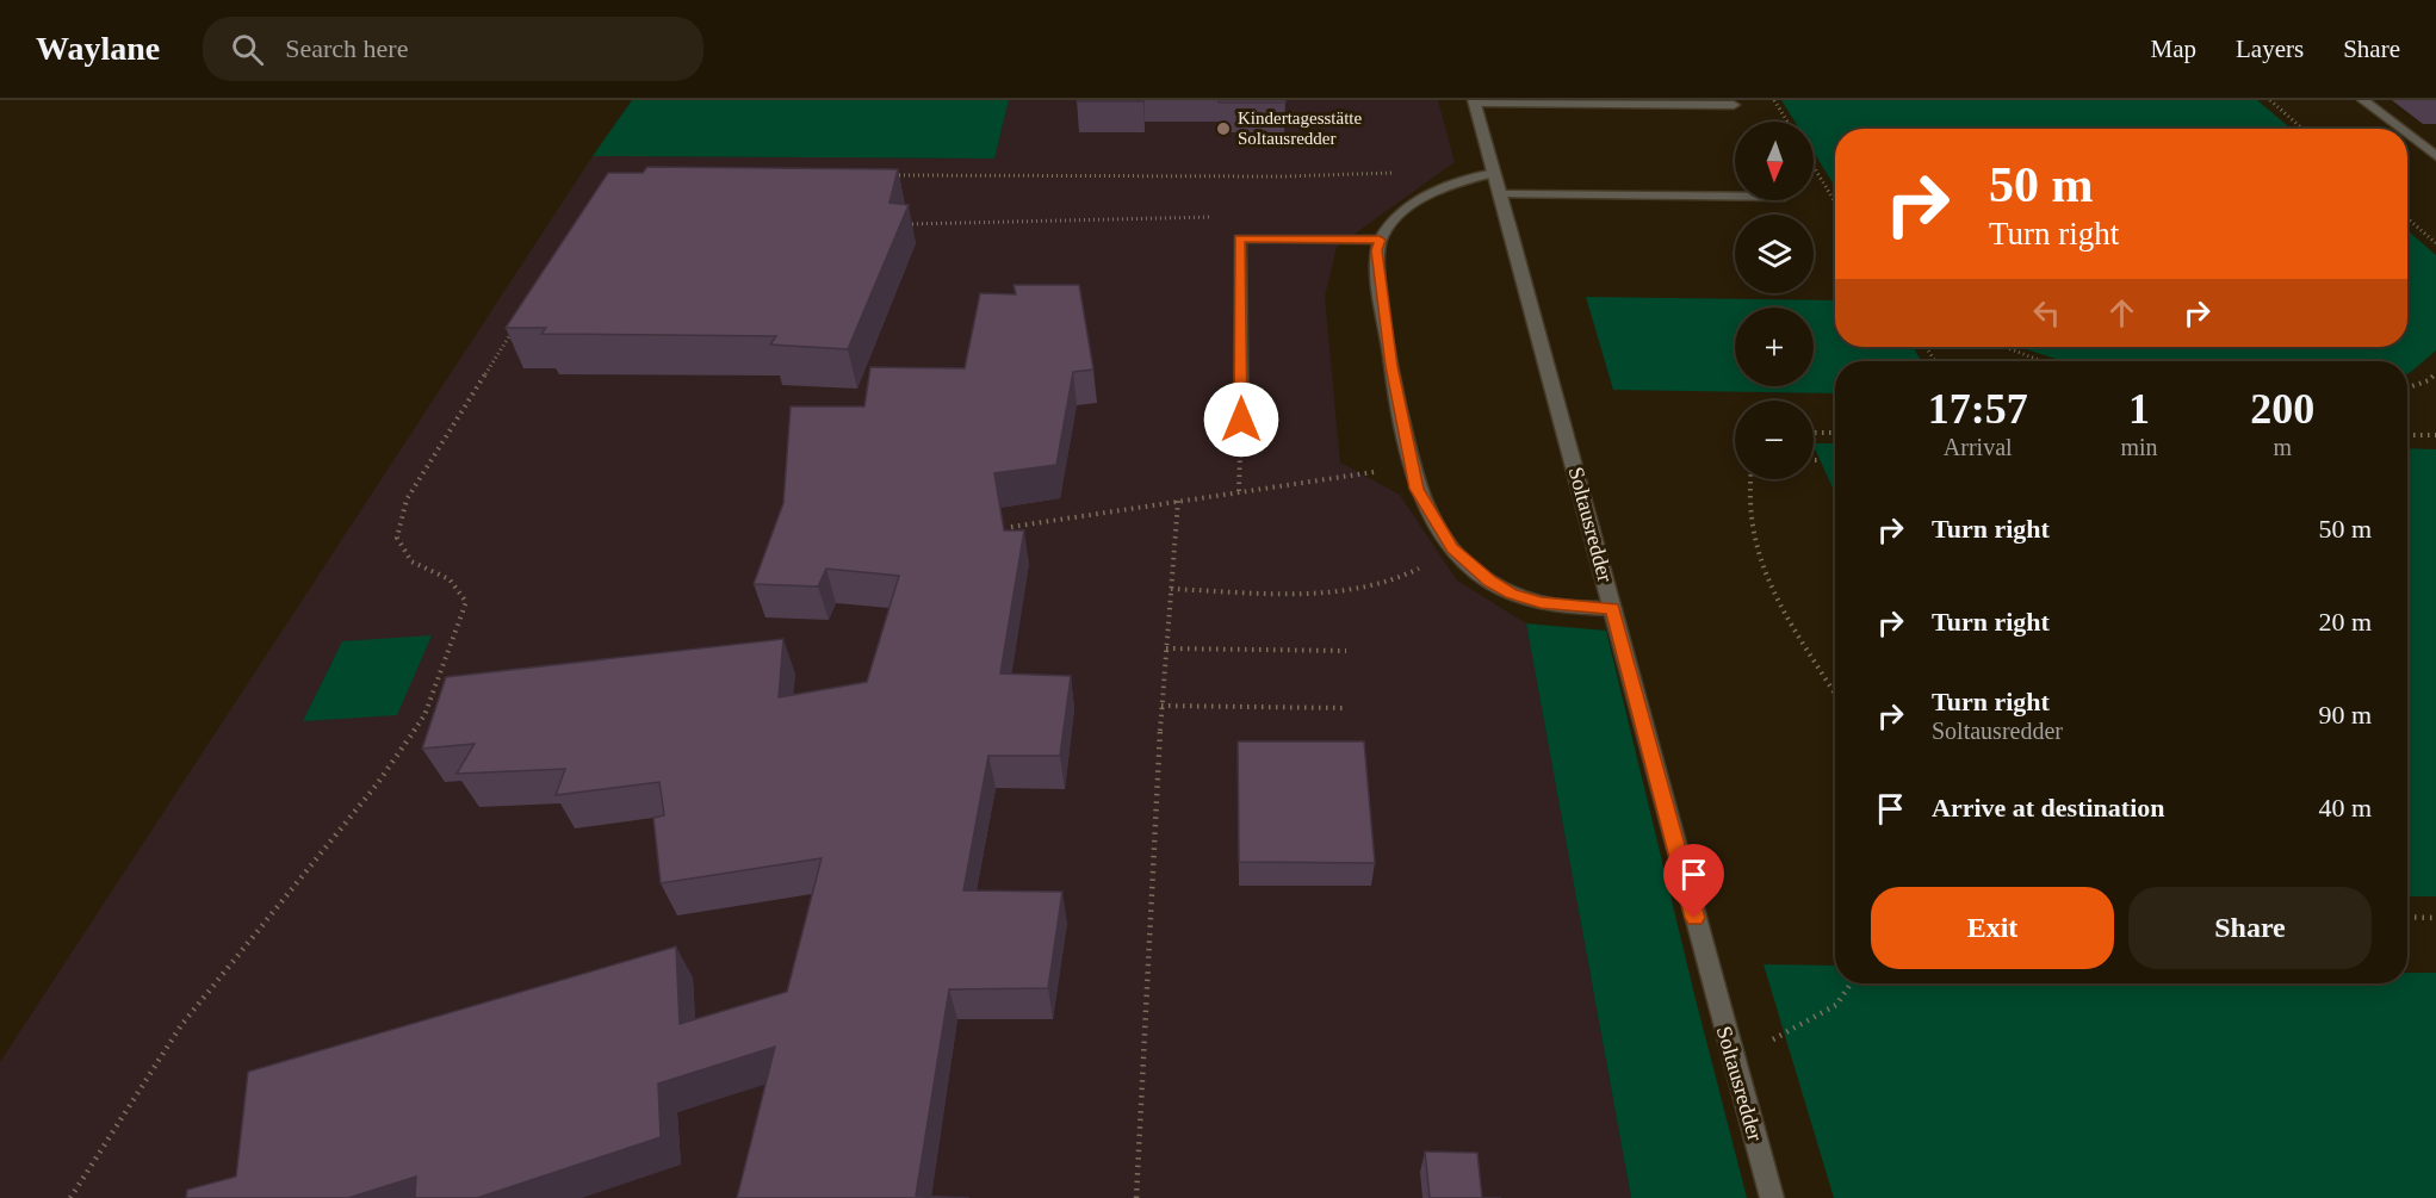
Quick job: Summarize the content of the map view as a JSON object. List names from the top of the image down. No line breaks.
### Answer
{"streets":{"street":["Soltausredder"]},"places":["Kindertagesstätte Soltausredder"],"north":"bottom","page":{"header":"Waylane","search":"Search here","nav":["Map","Layers","Share"],"map_buttons":["+","−"],"turn":["50 m","Turn right"],"eta":["17:57","Arrival","1","min","200","m"],"list":[{"name":"Turn right","value":"50 m"},{"name":"Turn right","value":"20 m"},{"name":"Turn right","note":"Soltausredder","value":"90 m"},{"name":"Arrive at destination","value":"40 m"}],"buttons":["Exit","Share"]}}
